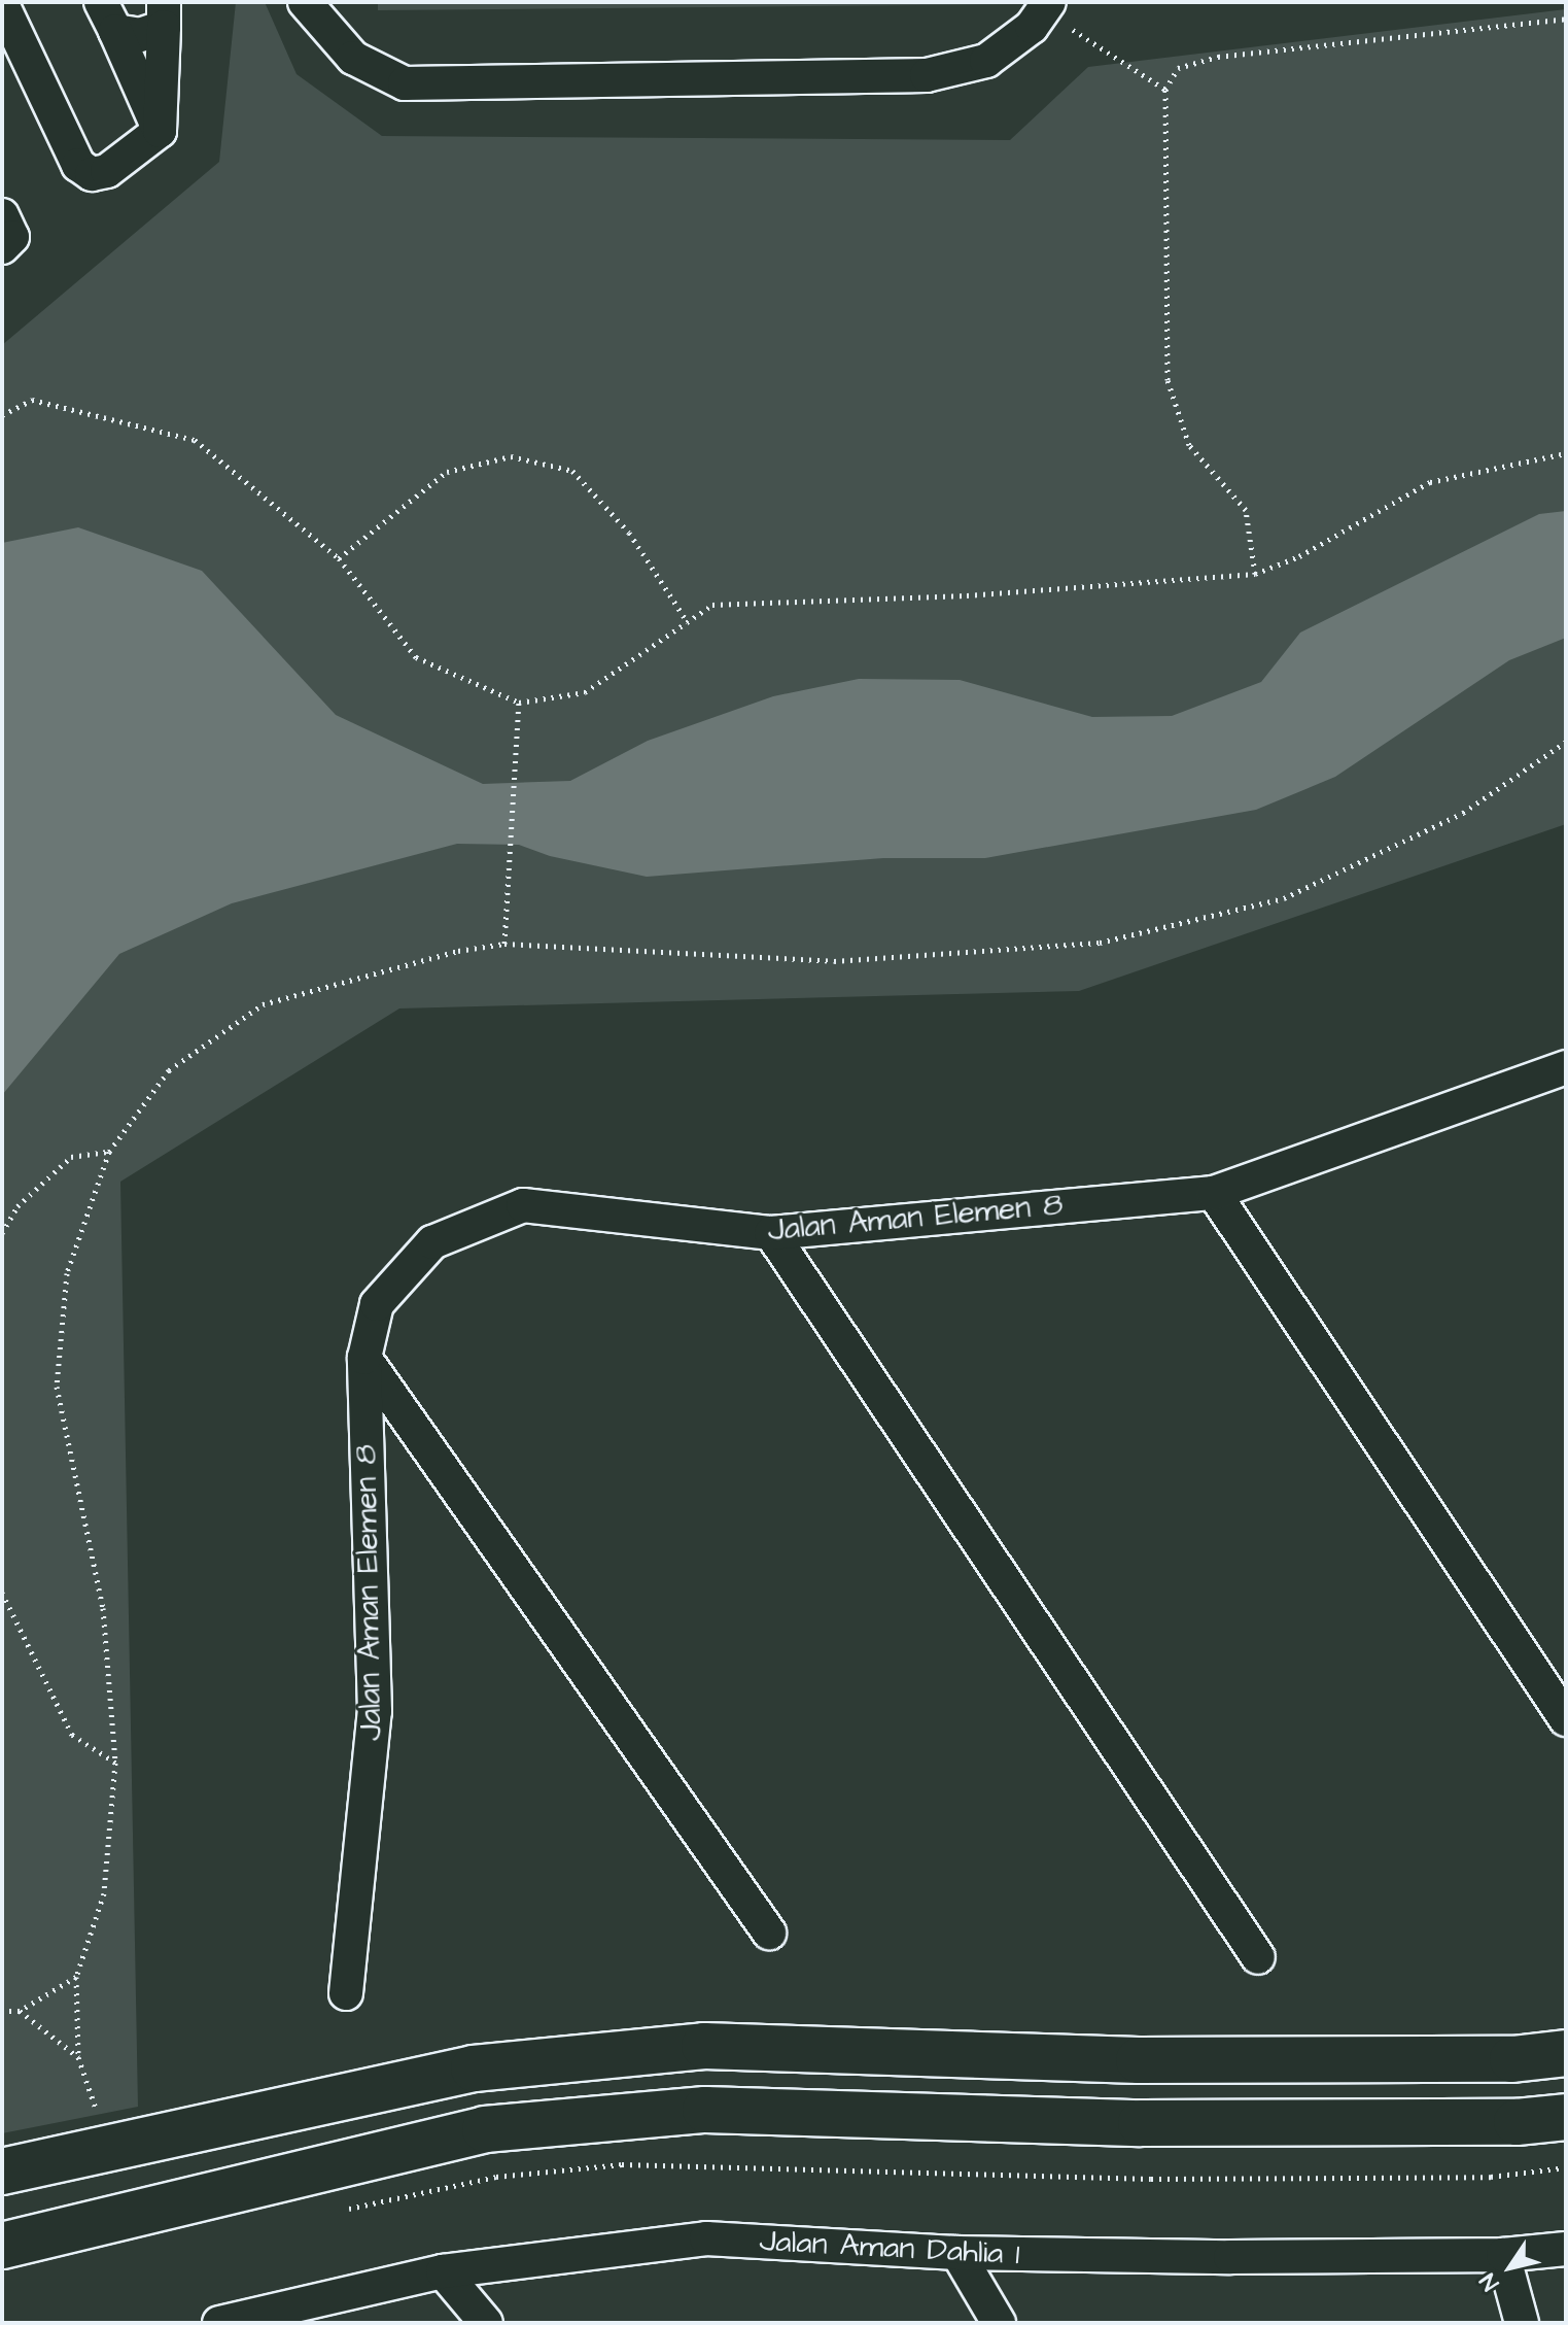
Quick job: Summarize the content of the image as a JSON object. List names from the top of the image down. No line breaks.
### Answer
{"streets":{"street":["Jalan Aman Elemen 8","Jalan Aman Dahlia 1"]},"north":"bottom left"}
